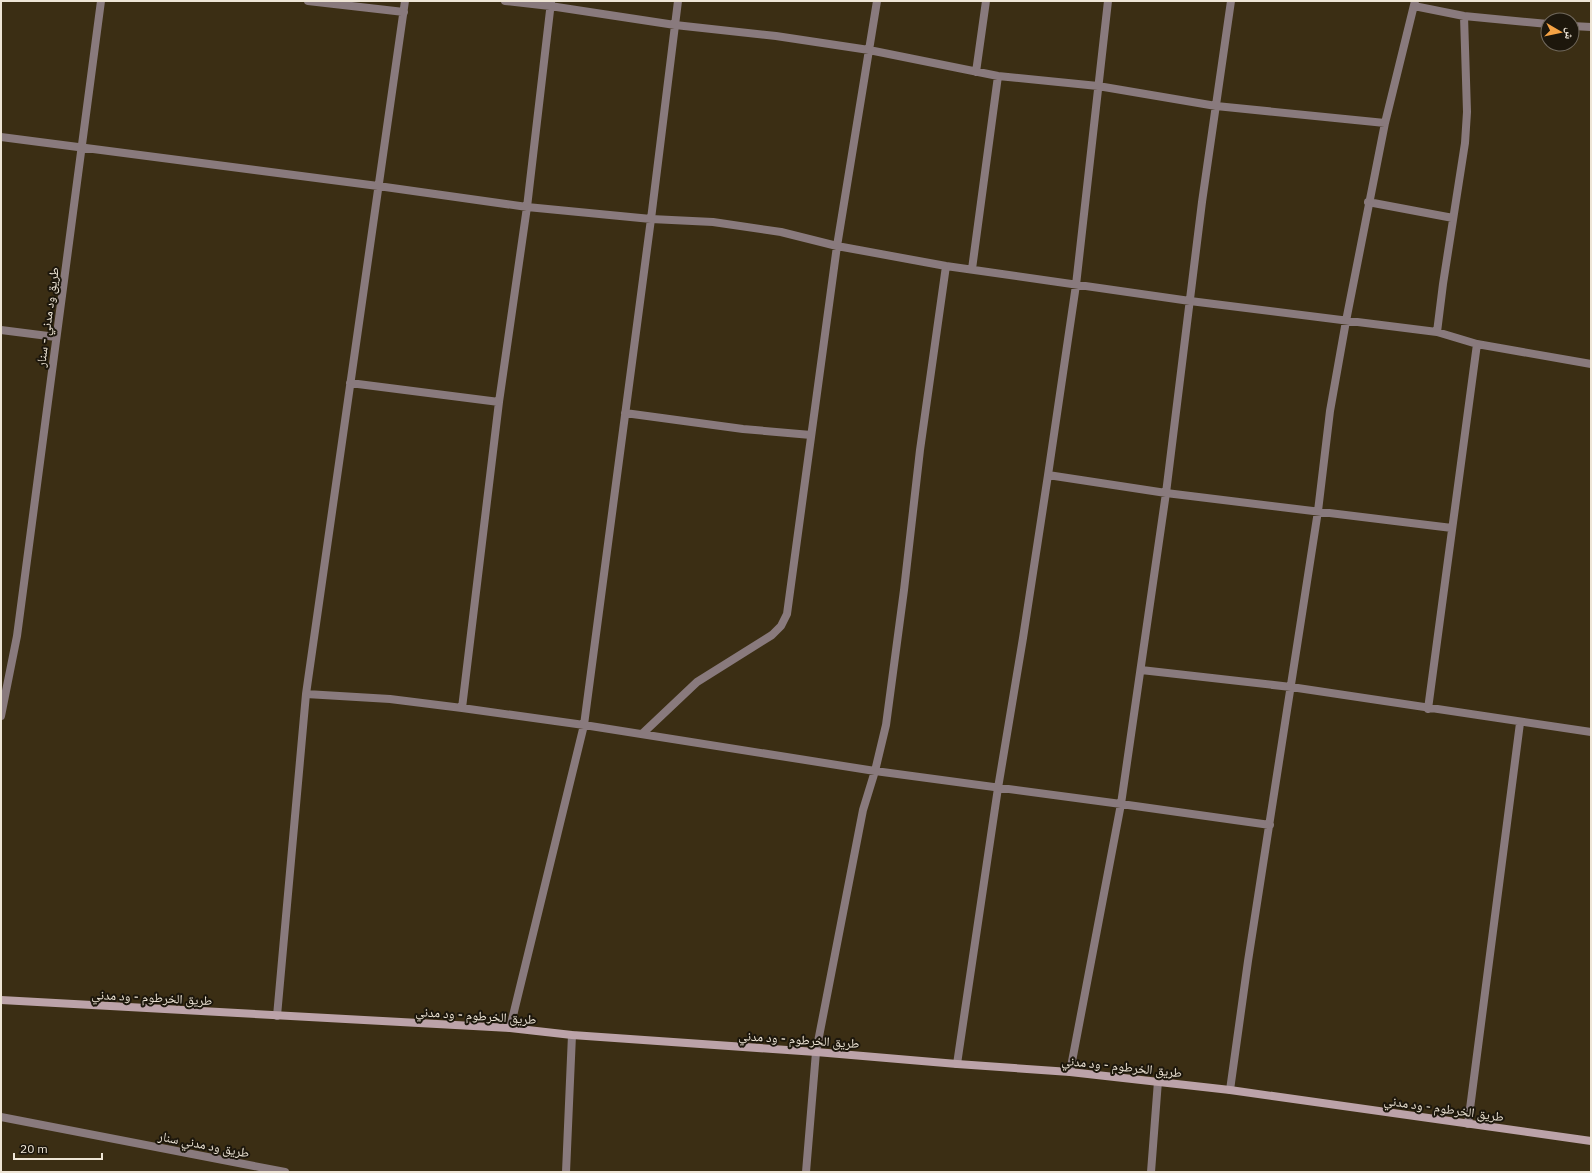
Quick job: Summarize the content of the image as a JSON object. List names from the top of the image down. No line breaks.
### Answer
{"streets":{"street":["طريق ود مدني - سنار","طريق الخرطوم - ود مدني","طريق ود مدني سنار"]},"scale_bar":"20 m","north":"right"}
